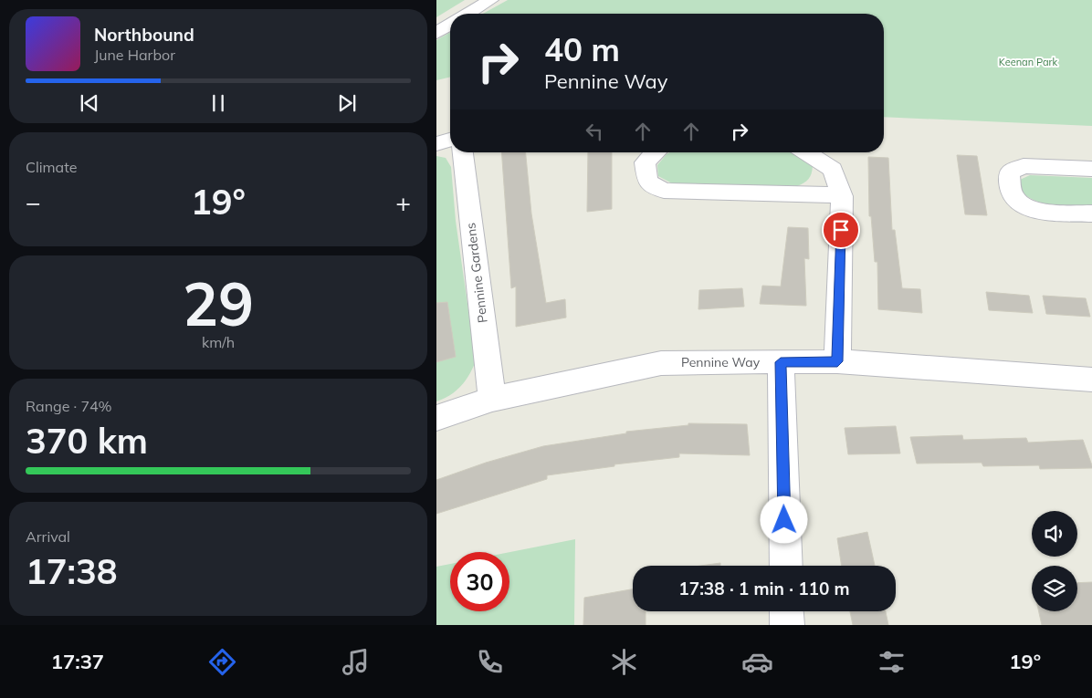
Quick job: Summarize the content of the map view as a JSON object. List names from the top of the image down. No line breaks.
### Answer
{"streets":{"street":["Pennine Gardens","Pennine Way"]},"crossings":[["Pennine Gardens","Pennine Way"]],"parks":["Keenan Park"],"page":{"turn":["40 m","Pennine Way"],"song":["Northbound","June Harbor"],"tile":["Climate",["29","km/h"],["Range · 74%","370 km"],["Arrival","17:38"]],"heat":["−","19°","+"],"limit":"30","trip":"17:38 · 1 min · 110 m","tabs":["17:37","19°"]}}
